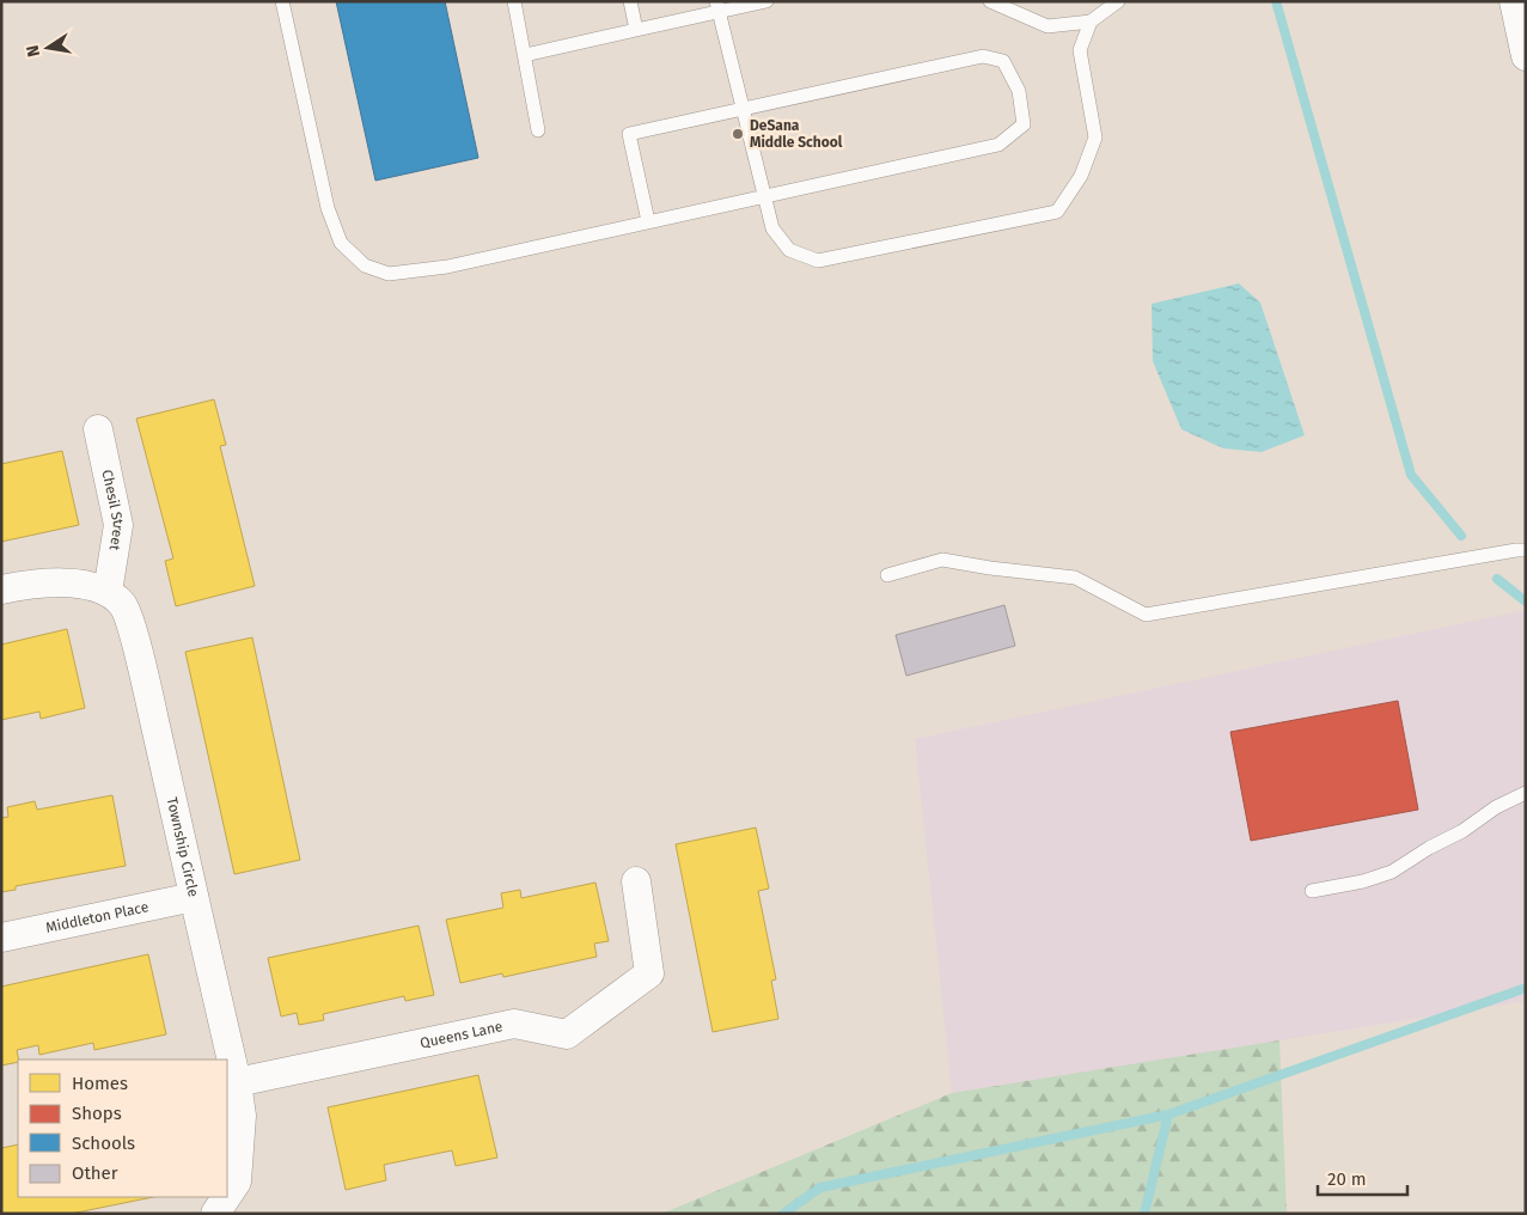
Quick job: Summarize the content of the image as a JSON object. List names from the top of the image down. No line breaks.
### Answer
{"streets":{"street":["Chesil Street","Township Circle","Middleton Place","Queens Lane"]},"crossings":[["Chesil Street","Township Circle"],["Township Circle","Middleton Place"],["Township Circle","Queens Lane"]],"places":["DeSana Middle School"],"legend":["Homes","Shops","Schools","Other"],"scale_bar":"20 m","north":"left"}
